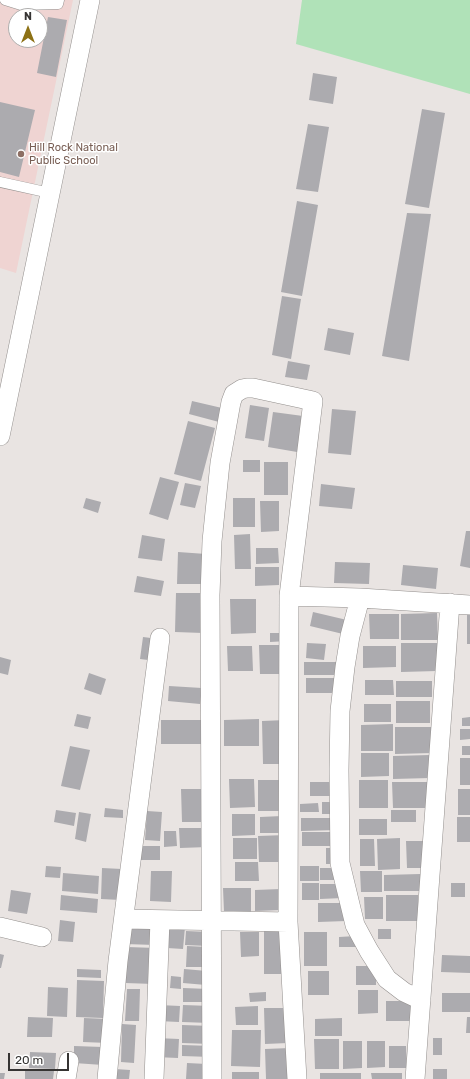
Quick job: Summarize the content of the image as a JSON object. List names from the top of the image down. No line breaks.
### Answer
{"places":["Hill Rock National Public School"],"scale_bar":"20 m","north":"top"}
